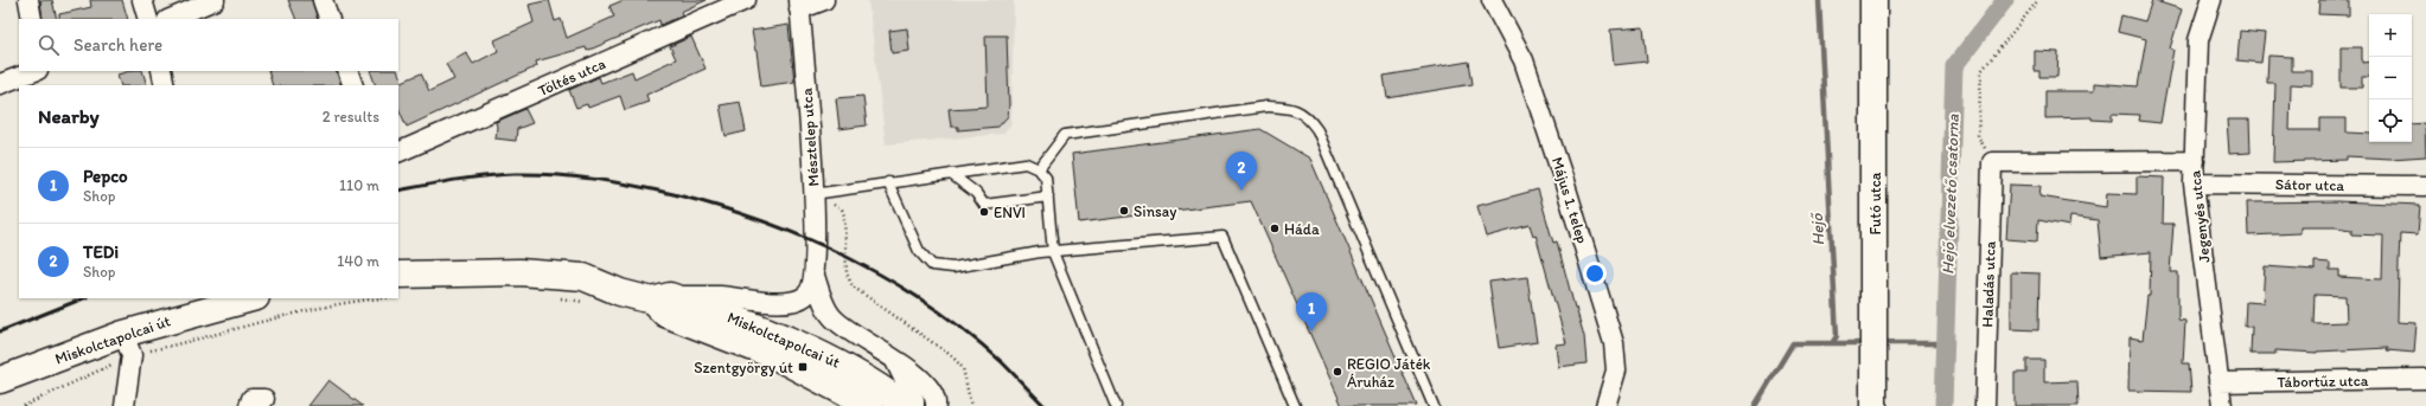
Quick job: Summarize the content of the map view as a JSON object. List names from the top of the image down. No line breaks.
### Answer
{"streets":{"street":["Töltés utca","Mésztelep utca","Sátor utca","Május 1. telep","Futó utca","Jegenyés utca","Haladás utca","Miskolctapolcai út","Tábortűz utca"]},"crossings":[["Mésztelep utca","Miskolctapolcai út"],["Sátor utca","Jegenyés utca"],["Jegenyés utca","Tábortűz utca"]],"water":["Hejő elvezető csatorna","Hejő"],"places":{"other":["Sinsay","ENVI","Háda","REGIO Játék Áruház"],"transit":["Szentgyörgy út"]},"page":{"map_buttons":["+","−"],"search":"Search here","heading":["Nearby","2 results"],"list":[{"mark":"1","name":"Pepco","note":"Shop","value":"110 m"},{"mark":"2","name":"TEDi","note":"Shop","value":"140 m"}],"pins":["2","1"]}}
